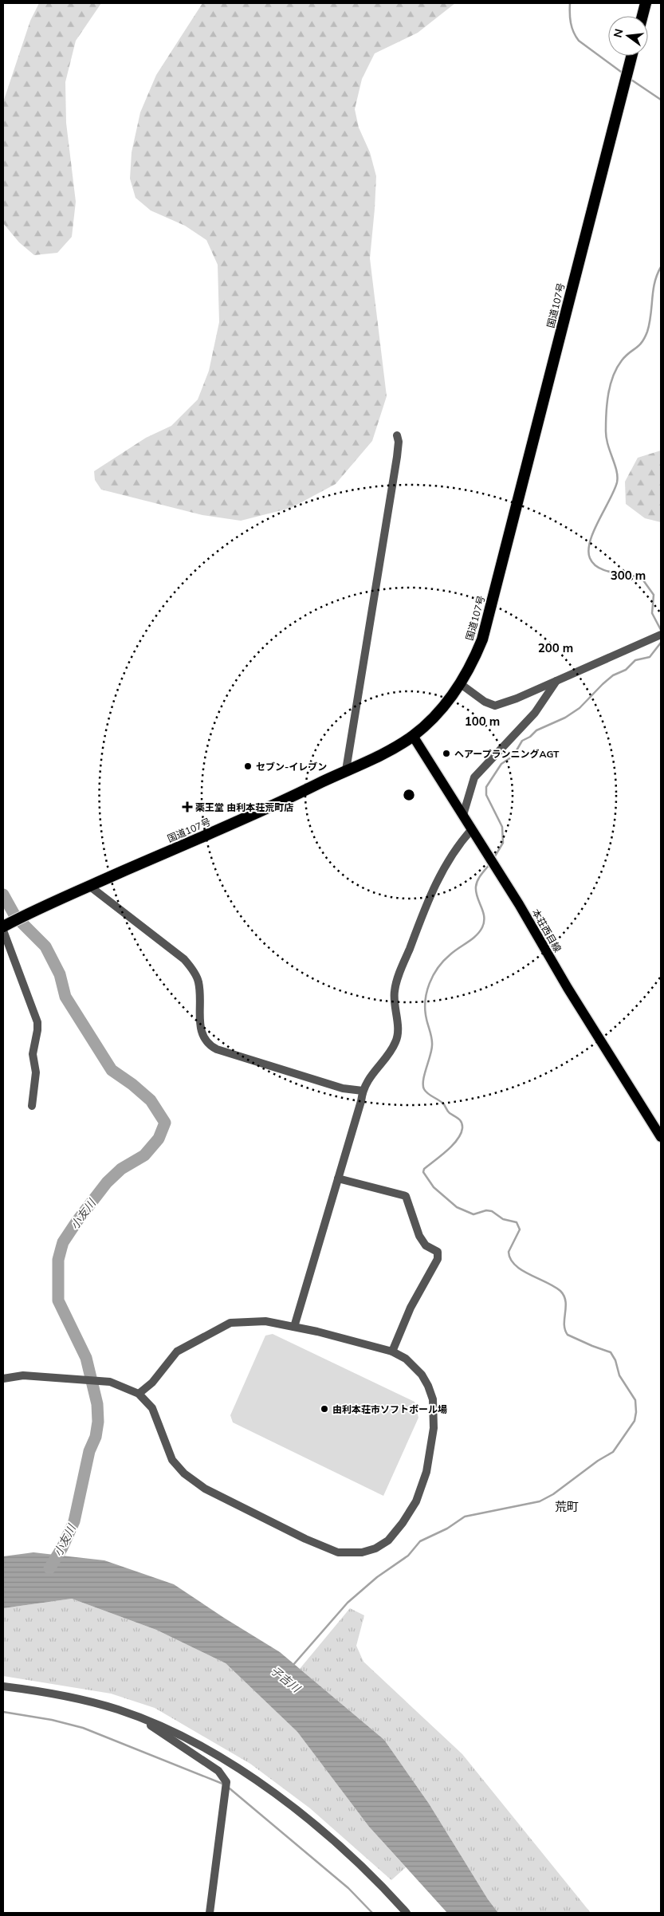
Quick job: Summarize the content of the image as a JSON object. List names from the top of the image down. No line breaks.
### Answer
{"streets":{"highway":["国道107号"],"main road":["本荘西目線"]},"crossings":[["国道107号","本荘西目線"]],"districts":["荒町"],"water":["小友川","子吉川"],"places":{"other":["ヘアープランニングAGT","セブン-イレブン","由利本荘市ソフトボール場"],"health":["薬王堂 由利本荘荒町店"]},"north":"left","rings":["300 m","200 m","100 m"]}
